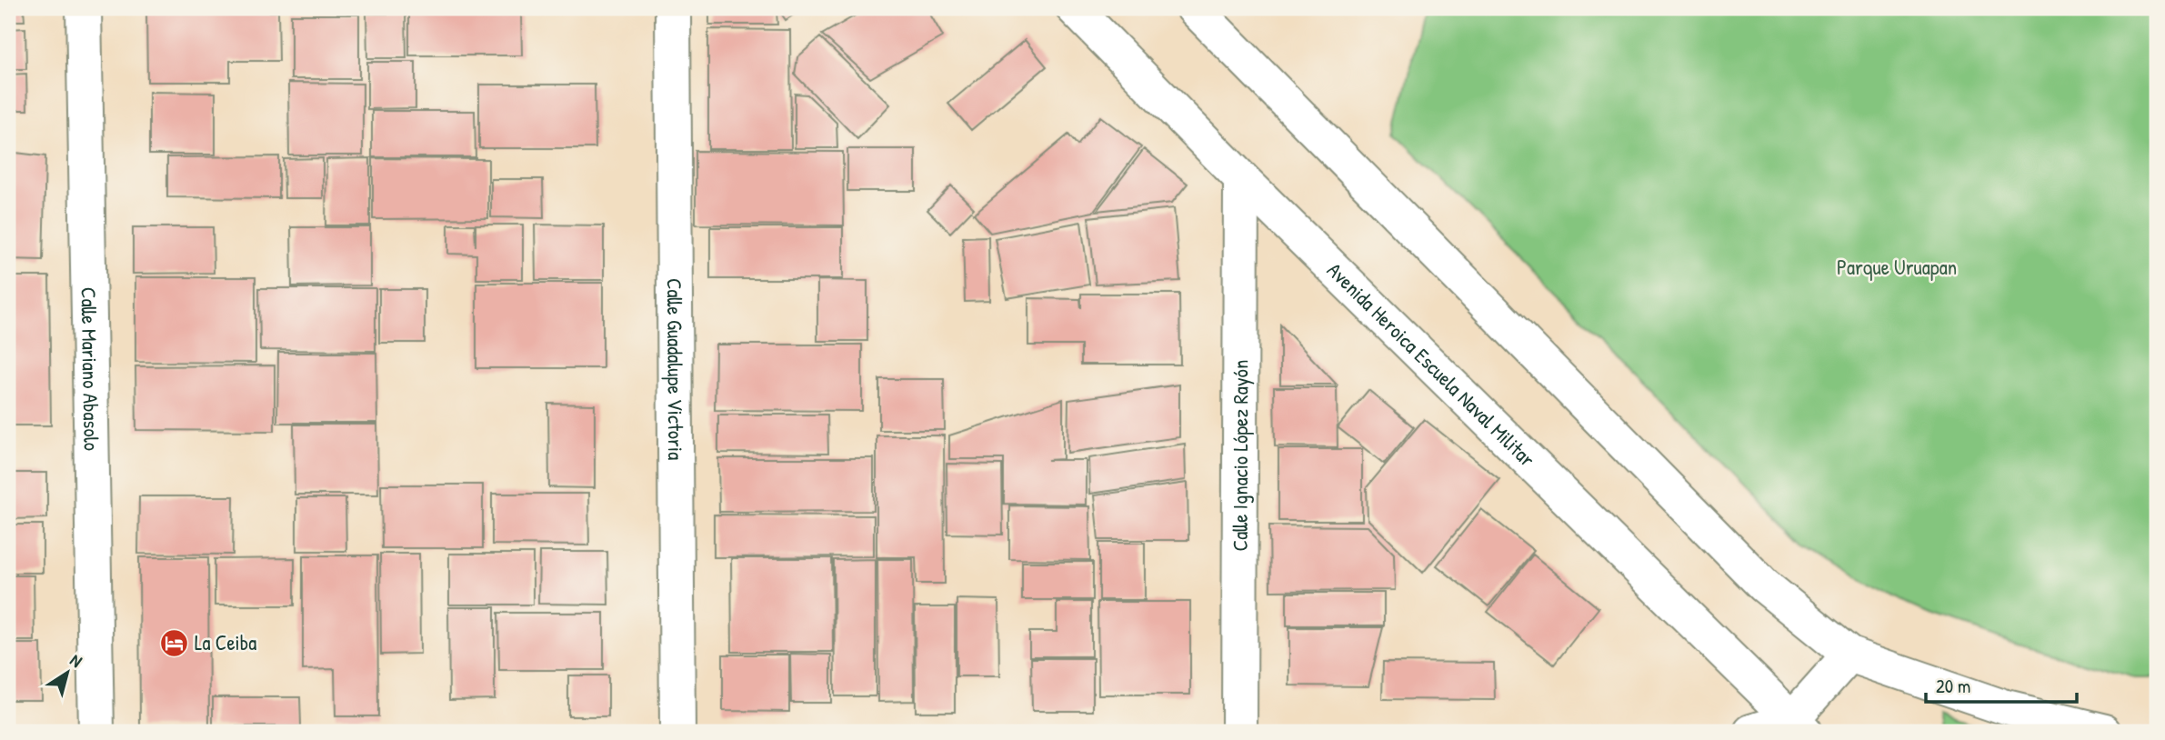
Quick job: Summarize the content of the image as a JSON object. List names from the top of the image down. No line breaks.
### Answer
{"streets":{"street":["Avenida Heroica Escuela Naval Militar","Calle Mariano Abasolo","Calle Guadalupe Victoria","Calle Ignacio López Rayón"]},"crossings":[["Avenida Heroica Escuela Naval Militar","Calle Ignacio López Rayón"]],"parks":["Parque Uruapan"],"places":{"hotel":["La Ceiba"]},"scale_bar":"20 m","north":"top right"}
